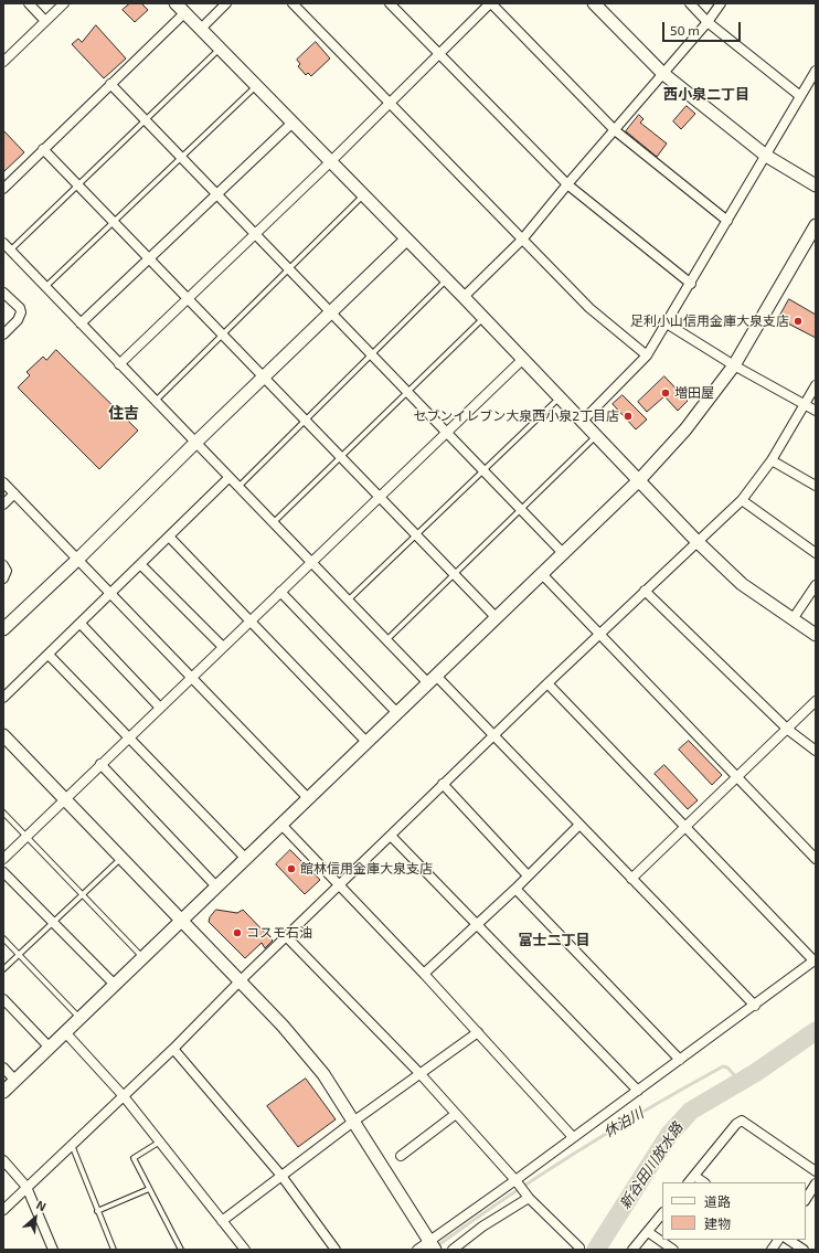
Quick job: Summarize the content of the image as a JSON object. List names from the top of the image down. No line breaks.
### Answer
{"districts":["西小泉二丁目","住吉","富士二丁目"],"water":["休泊川","新谷田川放水路"],"places":["足利小山信用金庫大泉支店","増田屋","セブンイレブン大泉西小泉2丁目店","館林信用金庫大泉支店","コスモ石油"],"legend":["道路","建物"],"scale_bar":"50 m","north":"top right"}
